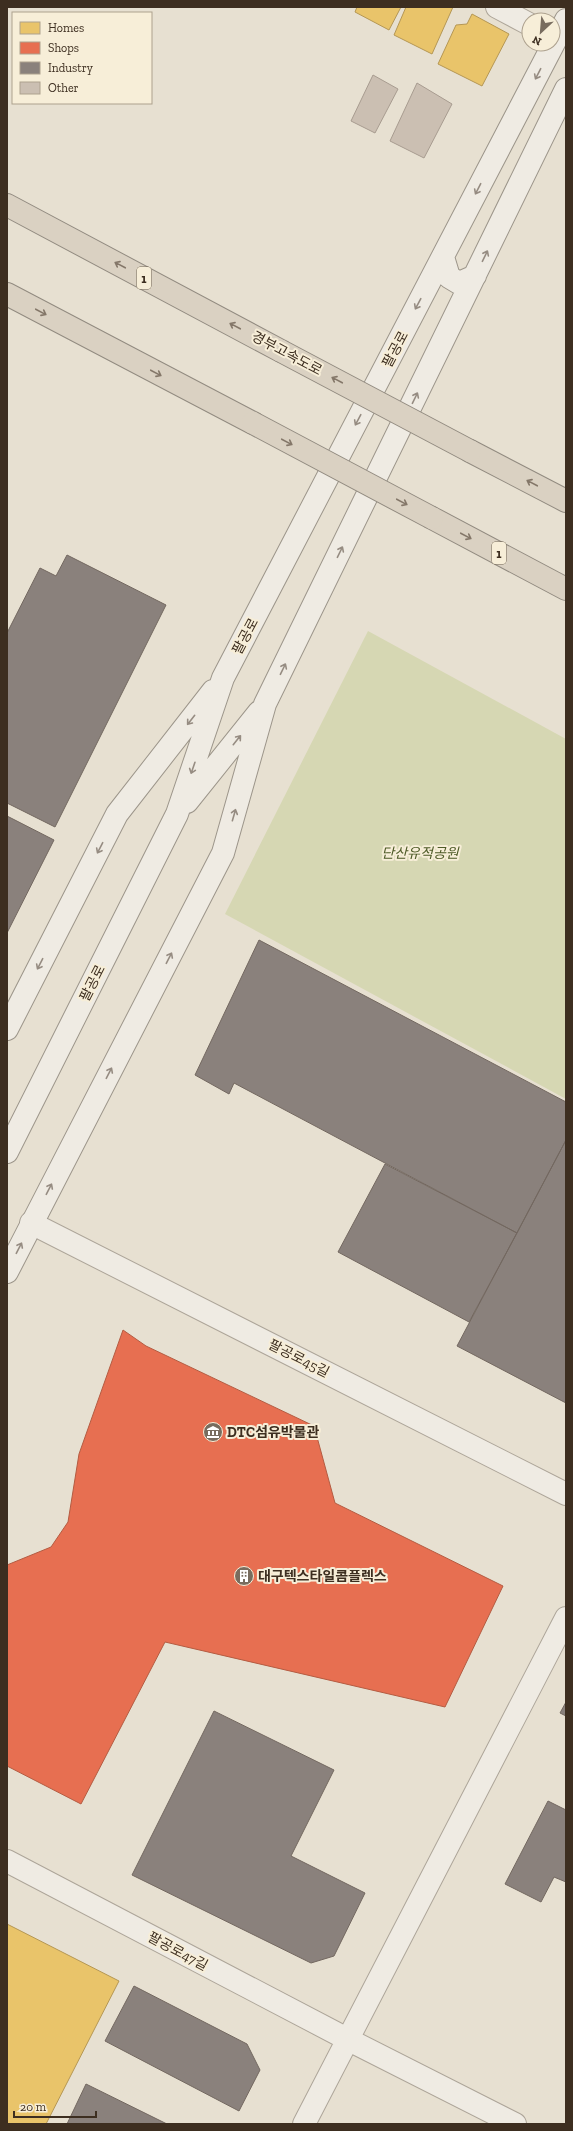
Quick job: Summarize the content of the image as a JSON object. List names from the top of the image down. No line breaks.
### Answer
{"streets":{"highway":["1","경부고속도로"],"main road":["팔공로","팔공로45길","팔공로47길"]},"parks":["단산유적공원"],"places":{"museum":["DTC섬유박물관"],"building":["대구텍스타일콤플렉스"]},"legend":["Homes","Shops","Industry","Other"],"scale_bar":"20 m","north":"bottom left"}
